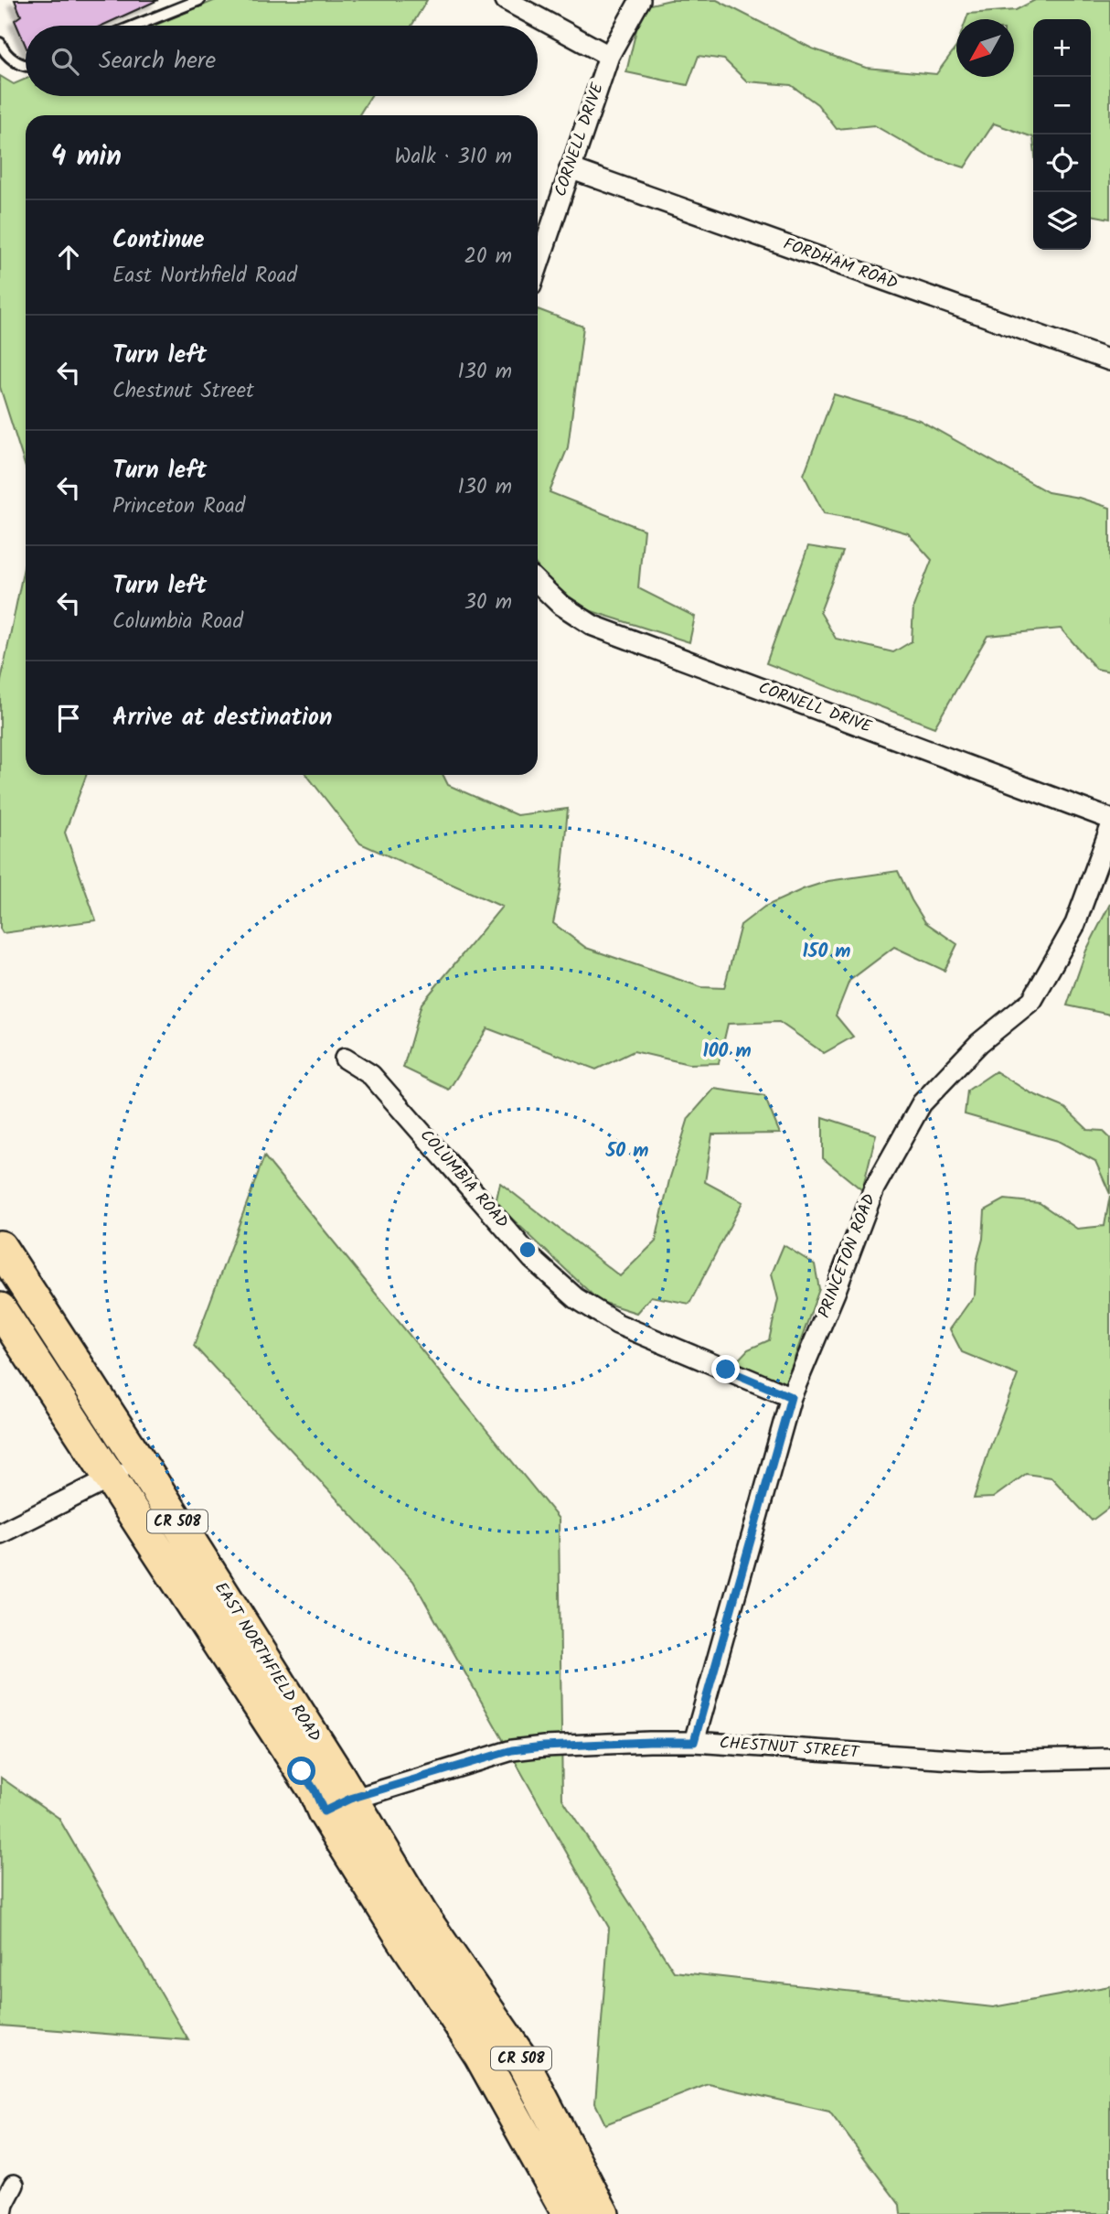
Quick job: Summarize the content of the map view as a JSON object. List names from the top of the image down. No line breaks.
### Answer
{"streets":{"main road":["CR 508","EAST NORTHFIELD ROAD"],"street":["CORNELL DRIVE","FORDHAM ROAD","COLUMBIA ROAD","PRINCETON ROAD","CHESTNUT STREET"]},"crossings":[["CORNELL DRIVE","FORDHAM ROAD"],["COLUMBIA ROAD","PRINCETON ROAD"],["PRINCETON ROAD","CHESTNUT STREET"],["EAST NORTHFIELD ROAD","CHESTNUT STREET"]],"north":"bottom left","page":{"map_buttons":["+","−"],"search":"Search here","heading":["4 min","Walk · 310 m"],"list":[["Continue","East Northfield Road","20 m"],["Turn left","Chestnut Street","130 m"],["Turn left","Princeton Road","130 m"],["Turn left","Columbia Road","30 m"],"Arrive at destination"]},"rings":["150 m","100 m","50 m"]}
